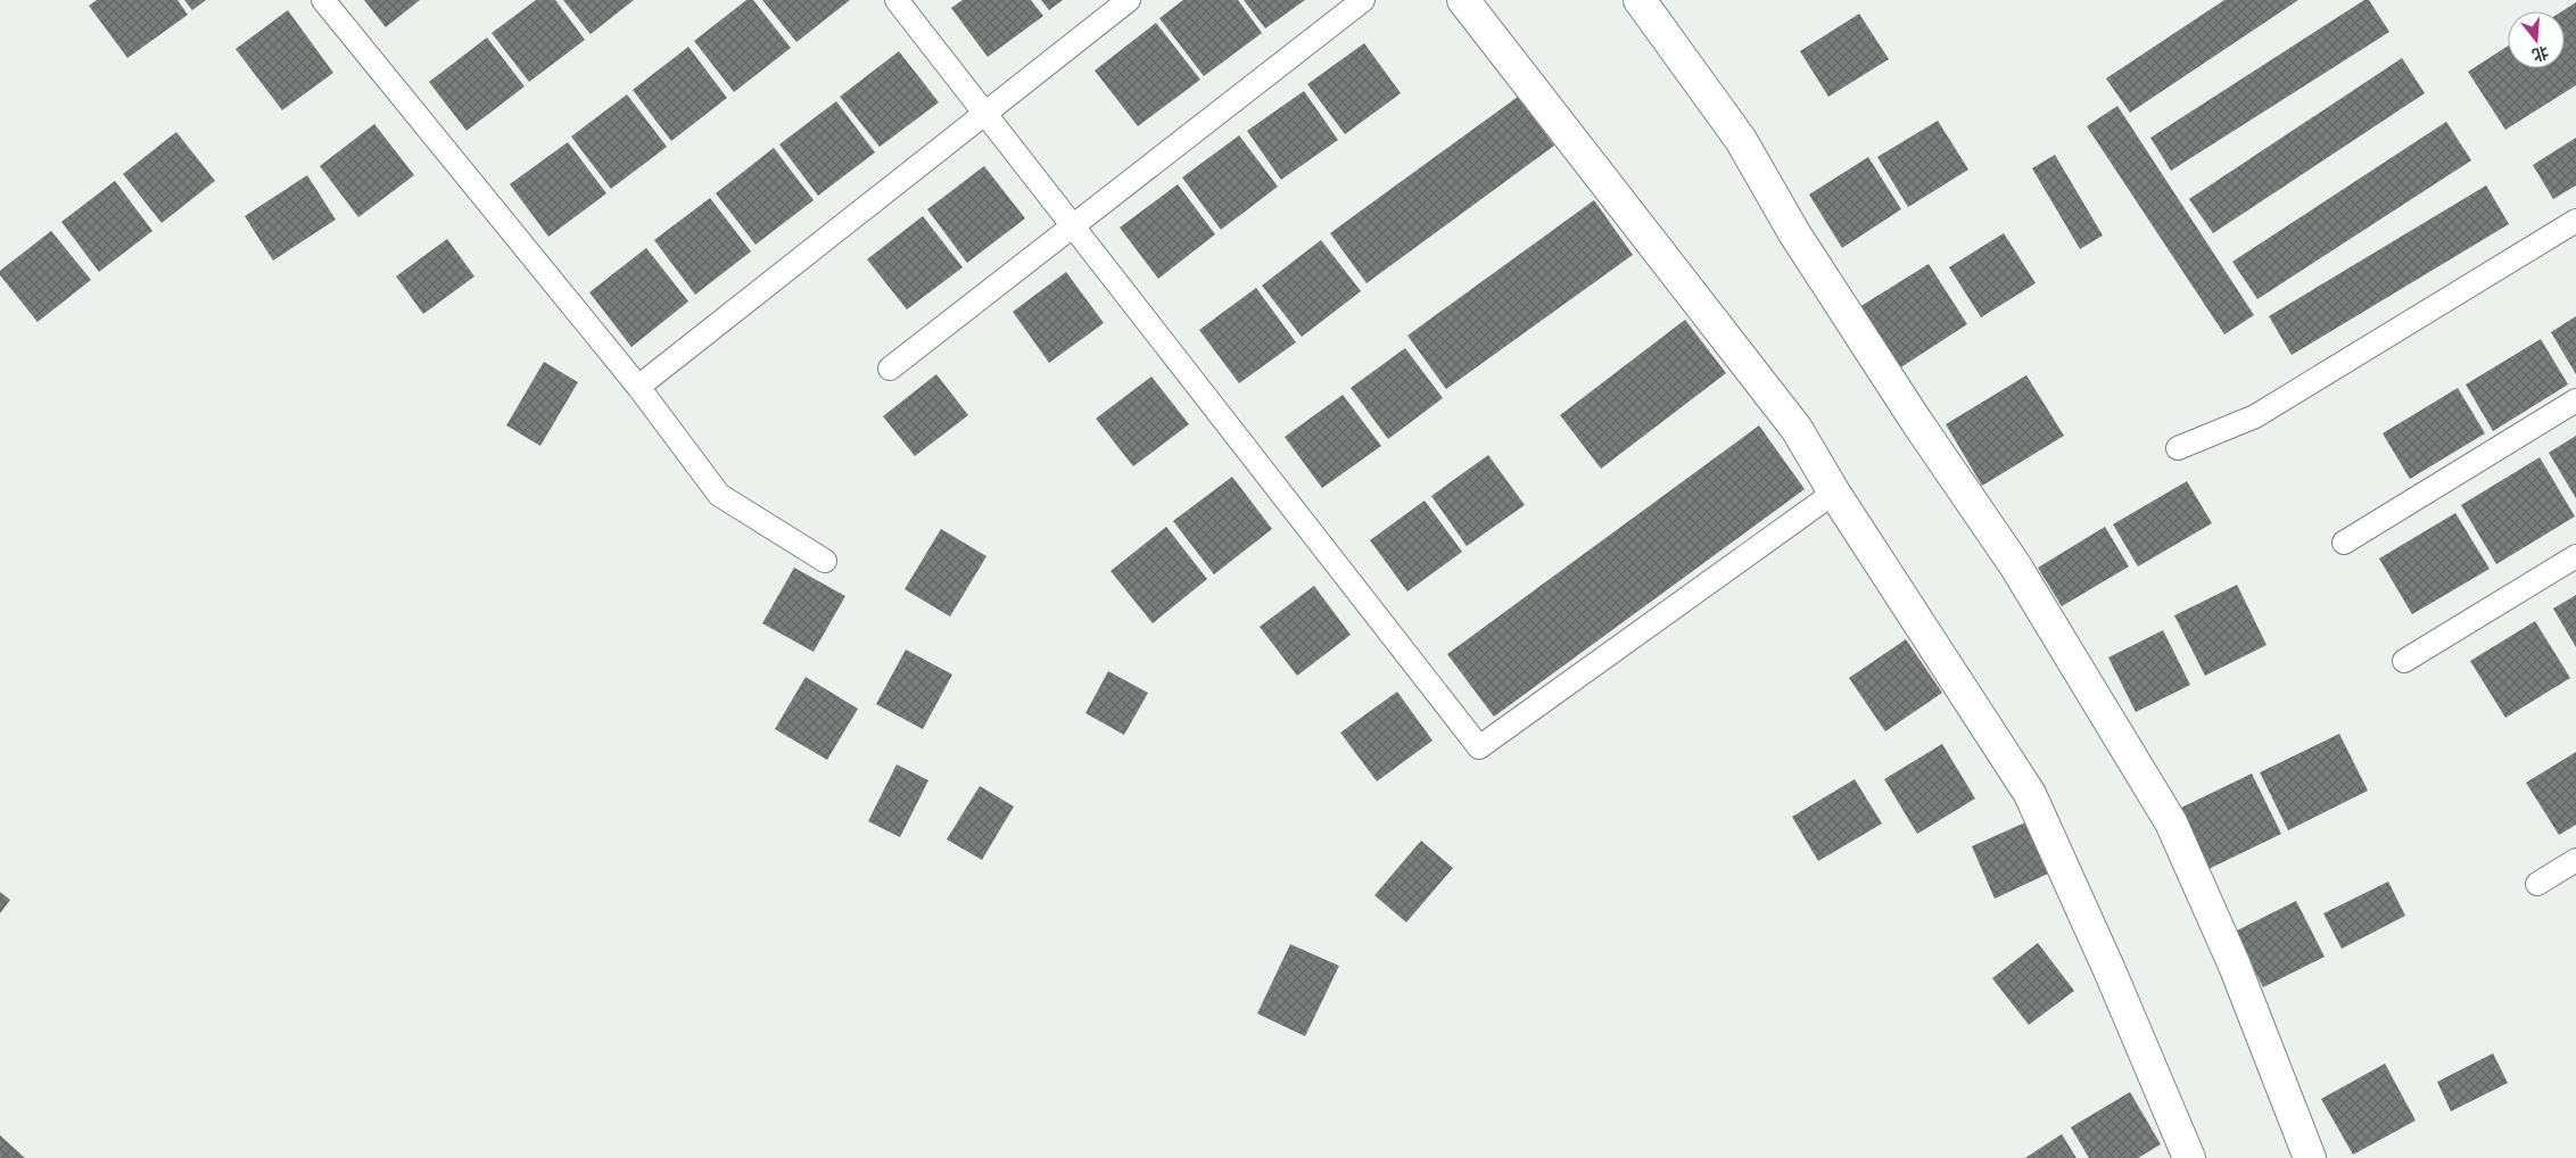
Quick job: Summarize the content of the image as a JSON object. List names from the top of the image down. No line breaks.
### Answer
{"north":"bottom"}
